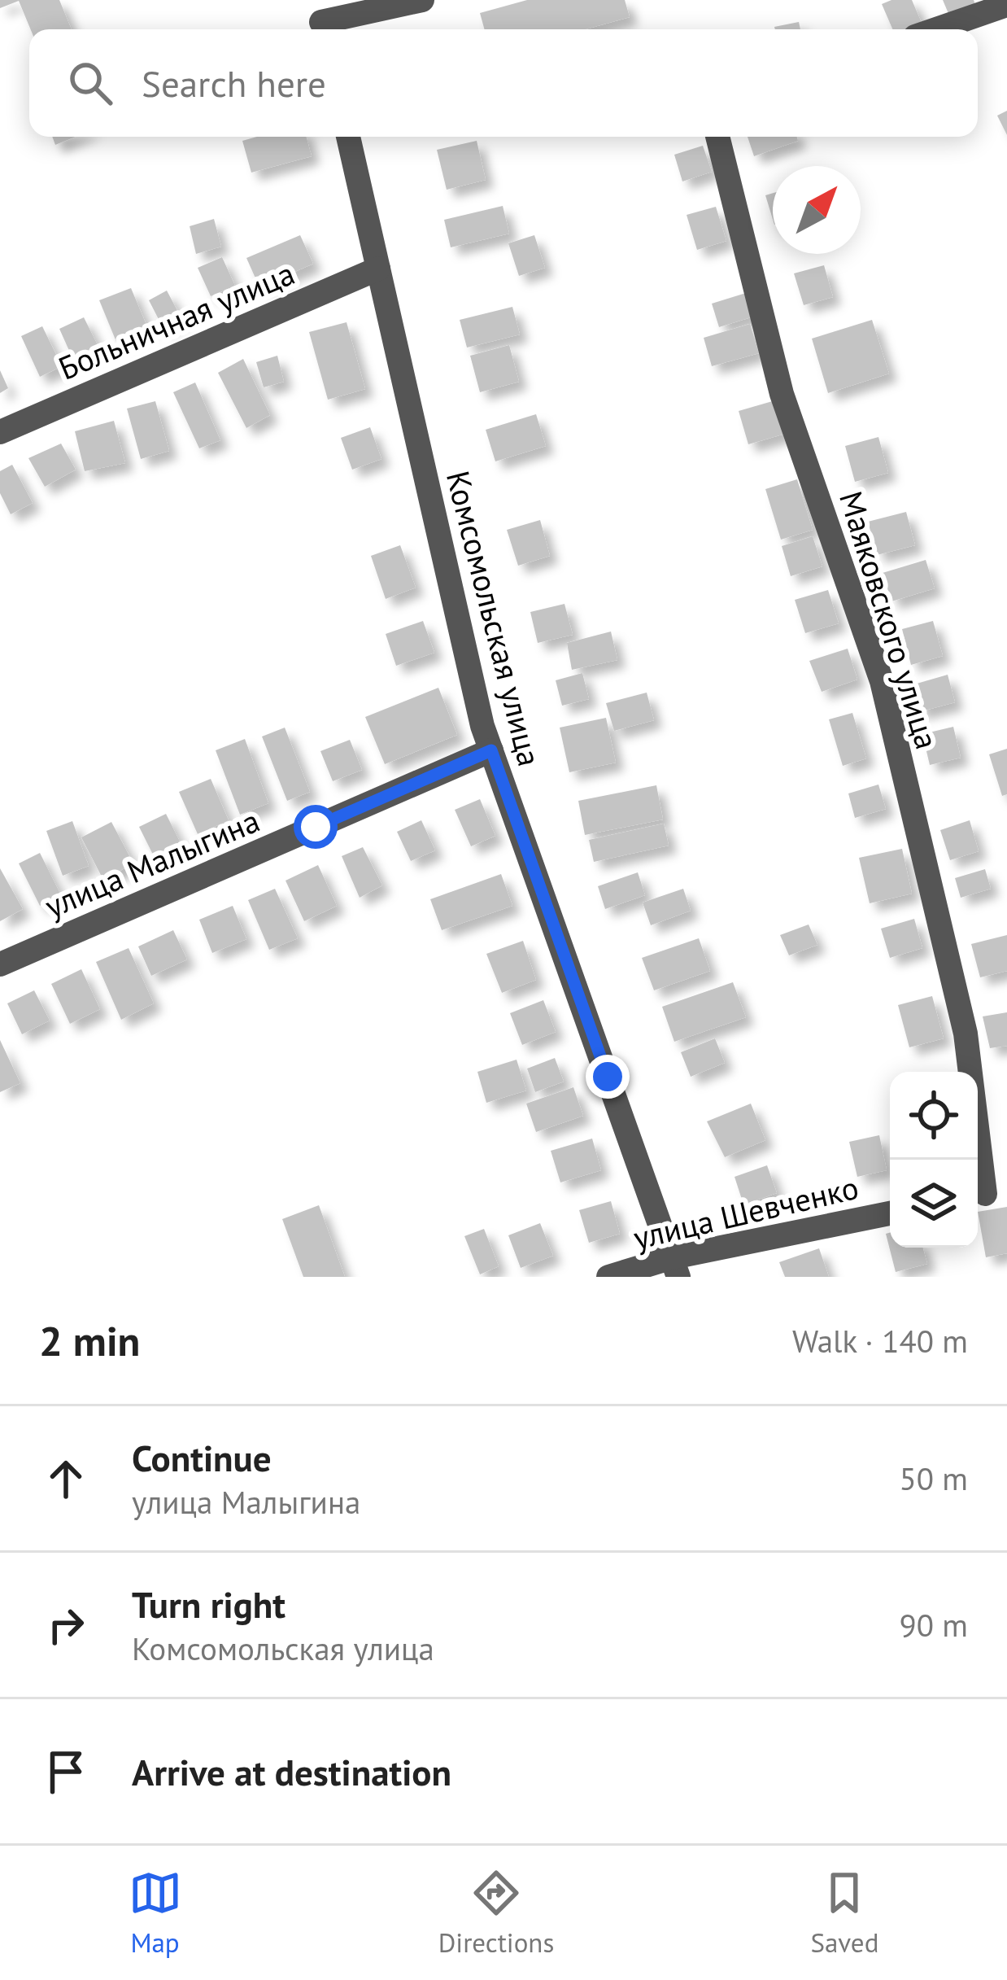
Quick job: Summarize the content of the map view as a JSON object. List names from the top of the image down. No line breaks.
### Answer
{"streets":{"street":["Больничная улица","Комсомольская улица","Маяковского улица","улица Малыгина","улица Шевченко"]},"crossings":[["Больничная улица","Комсомольская улица"],["Комсомольская улица","улица Малыгина"],["Комсомольская улица","улица Шевченко"]],"north":"top right","page":{"search":"Search here","heading":["2 min","Walk · 140 m"],"list":[["Continue","улица Малыгина","50 m"],["Turn right","Комсомольская улица","90 m"],"Arrive at destination"],"nav":["Map","Directions","Saved"]}}
